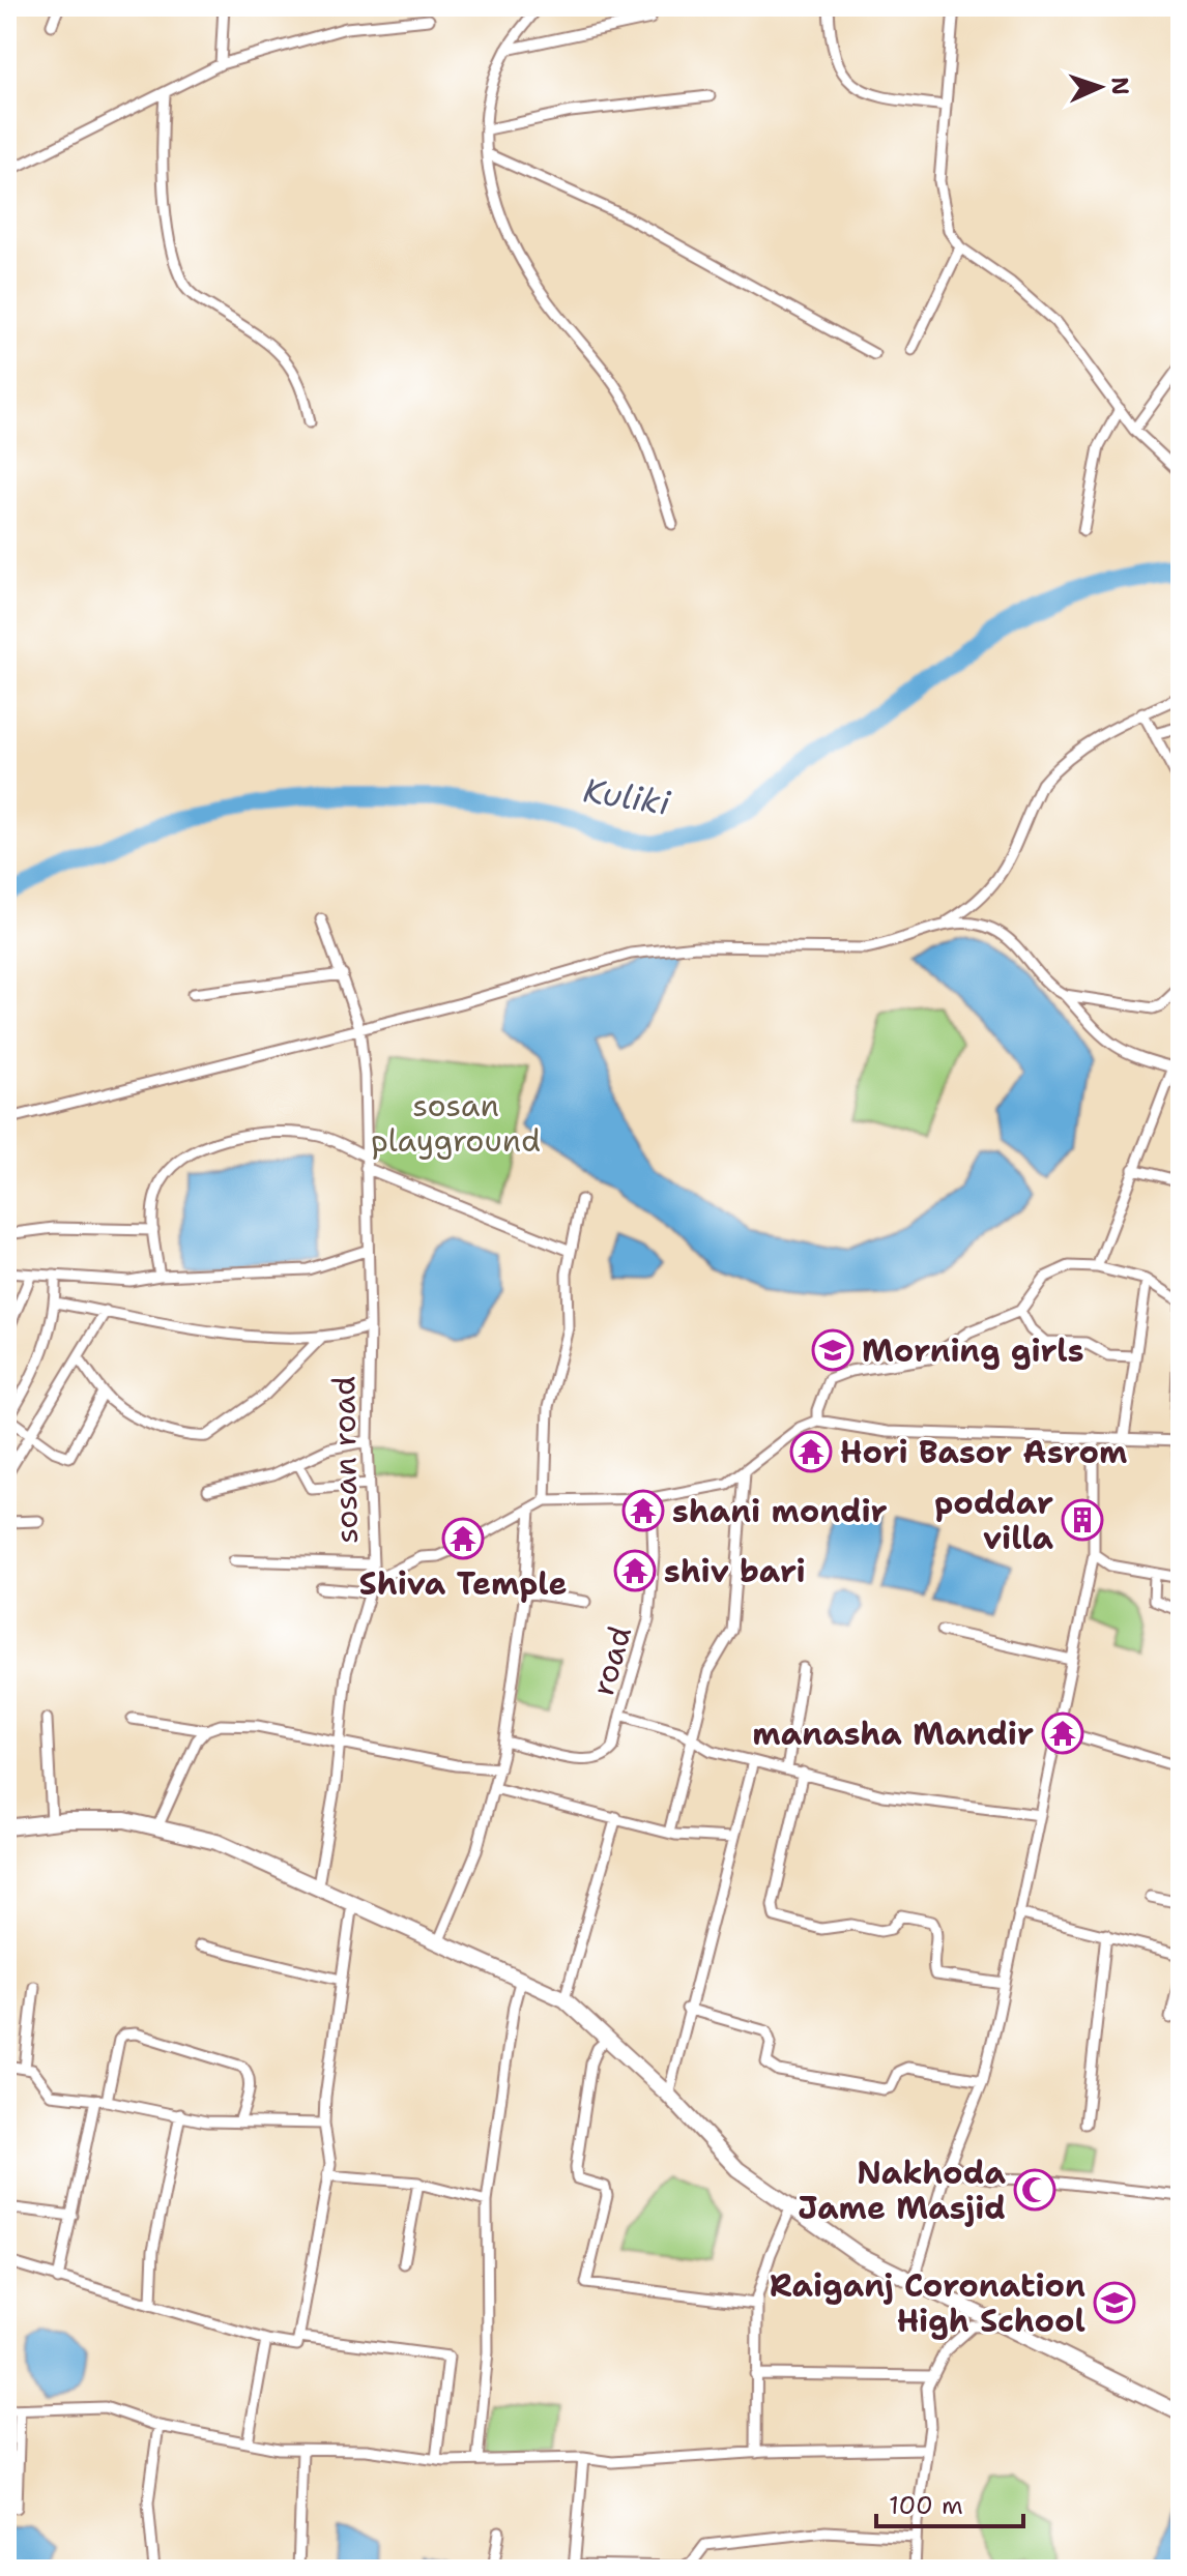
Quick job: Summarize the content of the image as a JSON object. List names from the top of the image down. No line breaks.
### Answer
{"streets":{"street":["sosan road","road"]},"water":["Kuliki"],"parks":["sosan playground"],"places":{"school or university":["Morning girls","Raiganj Coronation High School"],"temple":["Hori Basor Asrom","shani mondir","Shiva Temple","shiv bari","manasha Mandir"],"building":["poddar villa"],"mosque":["Nakhoda Jame Masjid"]},"scale_bar":"100 m","north":"right"}
